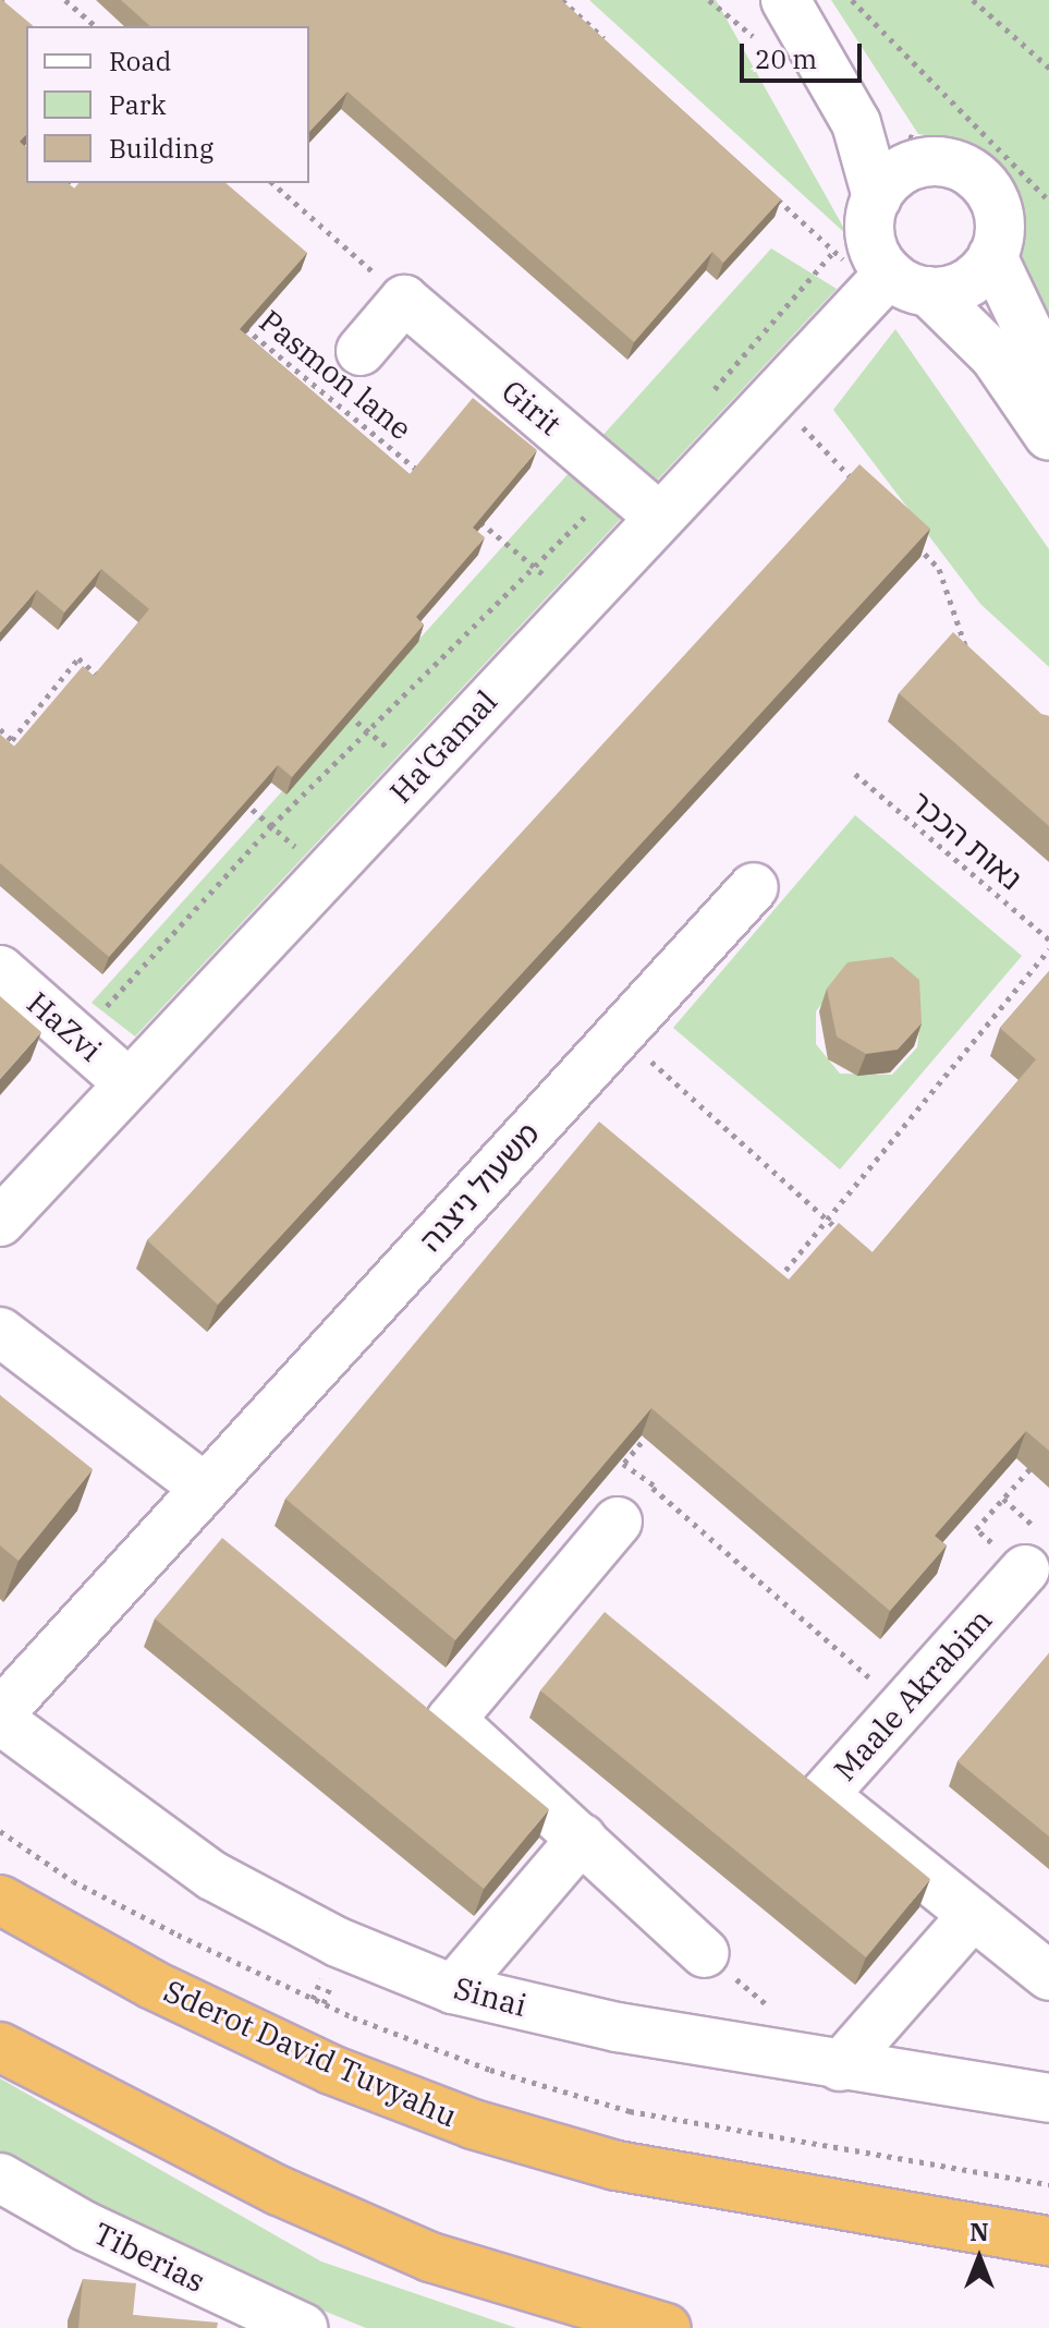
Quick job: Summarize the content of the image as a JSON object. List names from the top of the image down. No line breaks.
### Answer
{"streets":{"highway":["Sderot David Tuvyahu"],"street":["Girit","Ha'Gamal","HaZvi","משעול ניצנה","Maale Akrabim","Sinai","Tiberias"],"path":["Pasmon lane","נאות הככר"]},"crossings":[["Girit","Ha'Gamal"],["Ha'Gamal","HaZvi"],["משעול ניצנה","Sinai"]],"legend":["Road","Park","Building"],"scale_bar":"20 m","north":"top"}
